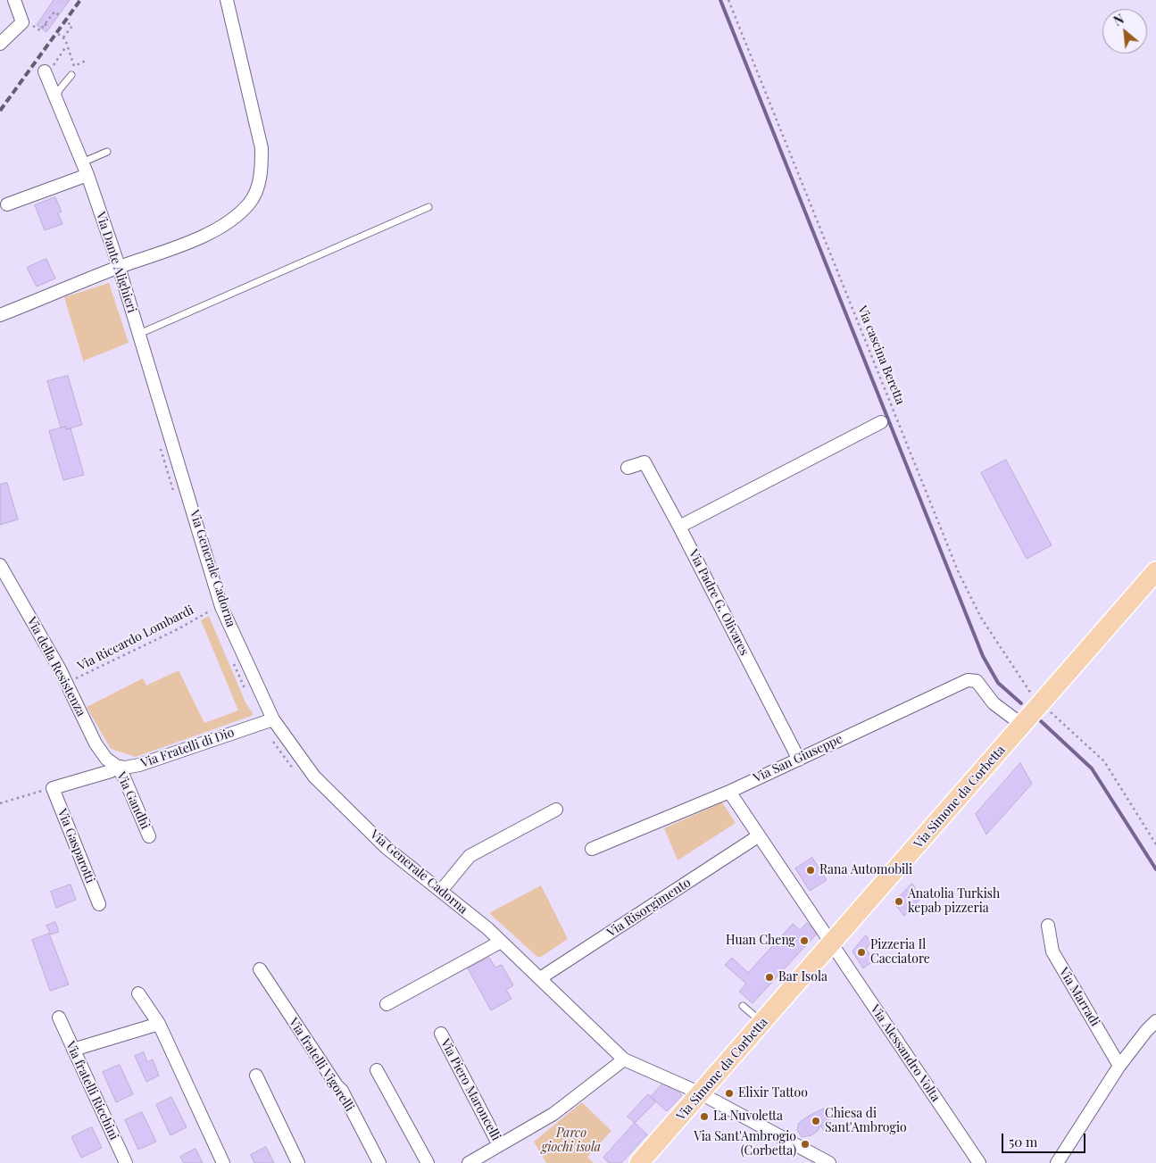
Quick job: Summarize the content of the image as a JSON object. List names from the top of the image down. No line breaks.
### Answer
{"streets":{"main road":["Via Simone da Corbetta"],"street":["Via Dante Alighieri","Via Generale Cadorna","Via Padre G. Olivares","Via della Resistenza","Via Fratelli di Dio","Via San Giuseppe","Via Gandhi","Via Gasparotti","Via Risorgimento","Via Marradi","Via Alessandro Volta","Via fratelli Vigorelli","Via Piero Maroncelli","Via fratelli Ricchini"],"path":["Via cascina Beretta","Via Riccardo Lombardi"]},"crossings":[["Via Dante Alighieri","Via Generale Cadorna"],["Via cascina Beretta","Via Simone da Corbetta"],["Via Generale Cadorna","Via Fratelli di Dio"],["Via Generale Cadorna","Via Simone da Corbetta"],["Via Generale Cadorna","Via Risorgimento"],["Via Padre G. Olivares","Via San Giuseppe"],["Via Riccardo Lombardi","Via della Resistenza"],["Via della Resistenza","Via Fratelli di Dio"],["Via della Resistenza","Via Gandhi"],["Via Fratelli di Dio","Via Gandhi"],["Via Fratelli di Dio","Via Gasparotti"],["Via San Giuseppe","Via Simone da Corbetta"],["Via Simone da Corbetta","Via Alessandro Volta"]],"parks":["Parco giochi isola"],"places":["Rana Automobili","Anatolia Turkish kepab pizzeria","Huan Cheng","Pizzeria Il Cacciatore","Bar Isola","Elixir Tattoo","La Nuvoletta","Chiesa di Sant'Ambrogio","Via Sant'Ambrogio (Corbetta)"],"scale_bar":"50 m","north":"top left"}
